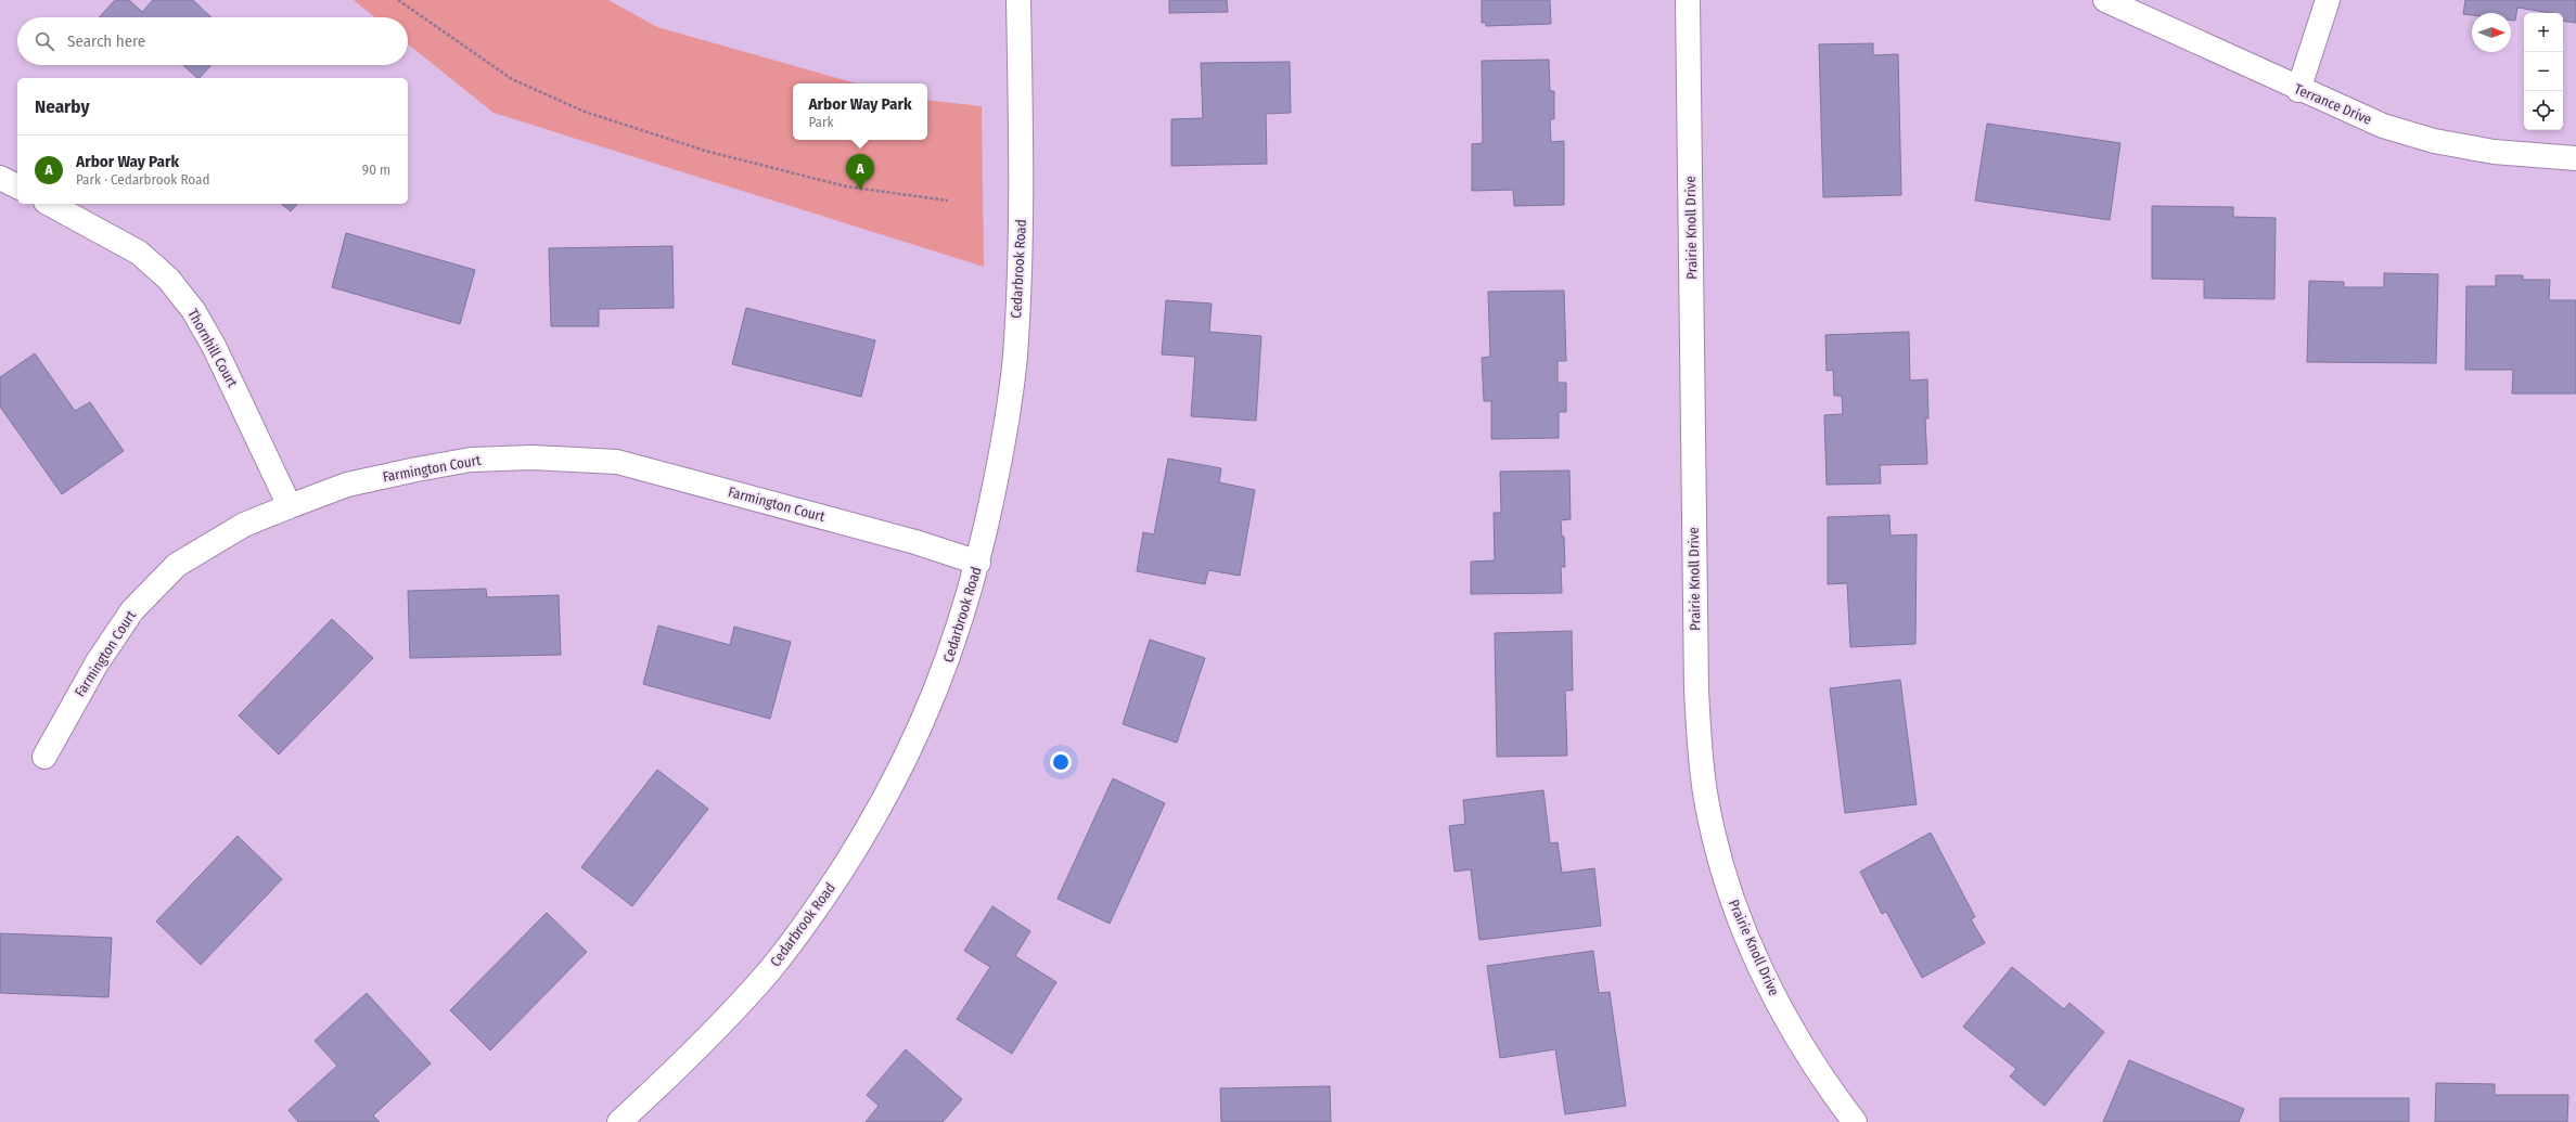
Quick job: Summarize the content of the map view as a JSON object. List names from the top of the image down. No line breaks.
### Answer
{"streets":{"street":["Terrance Drive","Prairie Knoll Drive","Cedarbrook Road","Thornhill Court","Farmington Court"]},"crossings":[["Cedarbrook Road","Farmington Court"],["Thornhill Court","Farmington Court"]],"north":"right","page":{"map_buttons":["+","−"],"search":"Search here","heading":"Nearby","popup":["Arbor Way Park","Park"],"list":[{"mark":"A","name":"Arbor Way Park","note":"Park · Cedarbrook Road","value":"90 m"}],"pins":"A"}}
